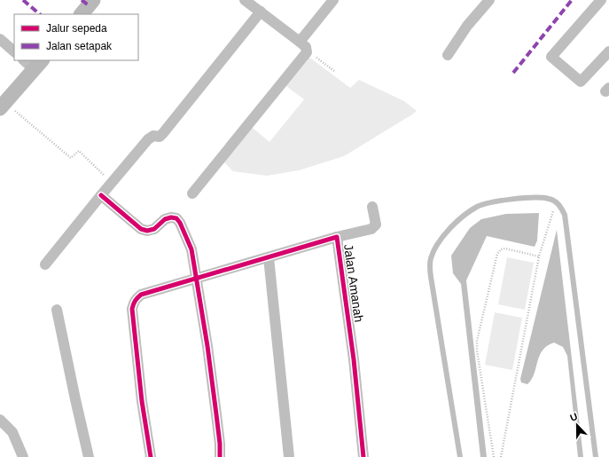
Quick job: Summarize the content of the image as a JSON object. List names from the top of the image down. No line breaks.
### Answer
{"streets":{"street":["Jalan Amanah"]},"legend":["Jalur sepeda","Jalan setapak"],"north":"top"}
